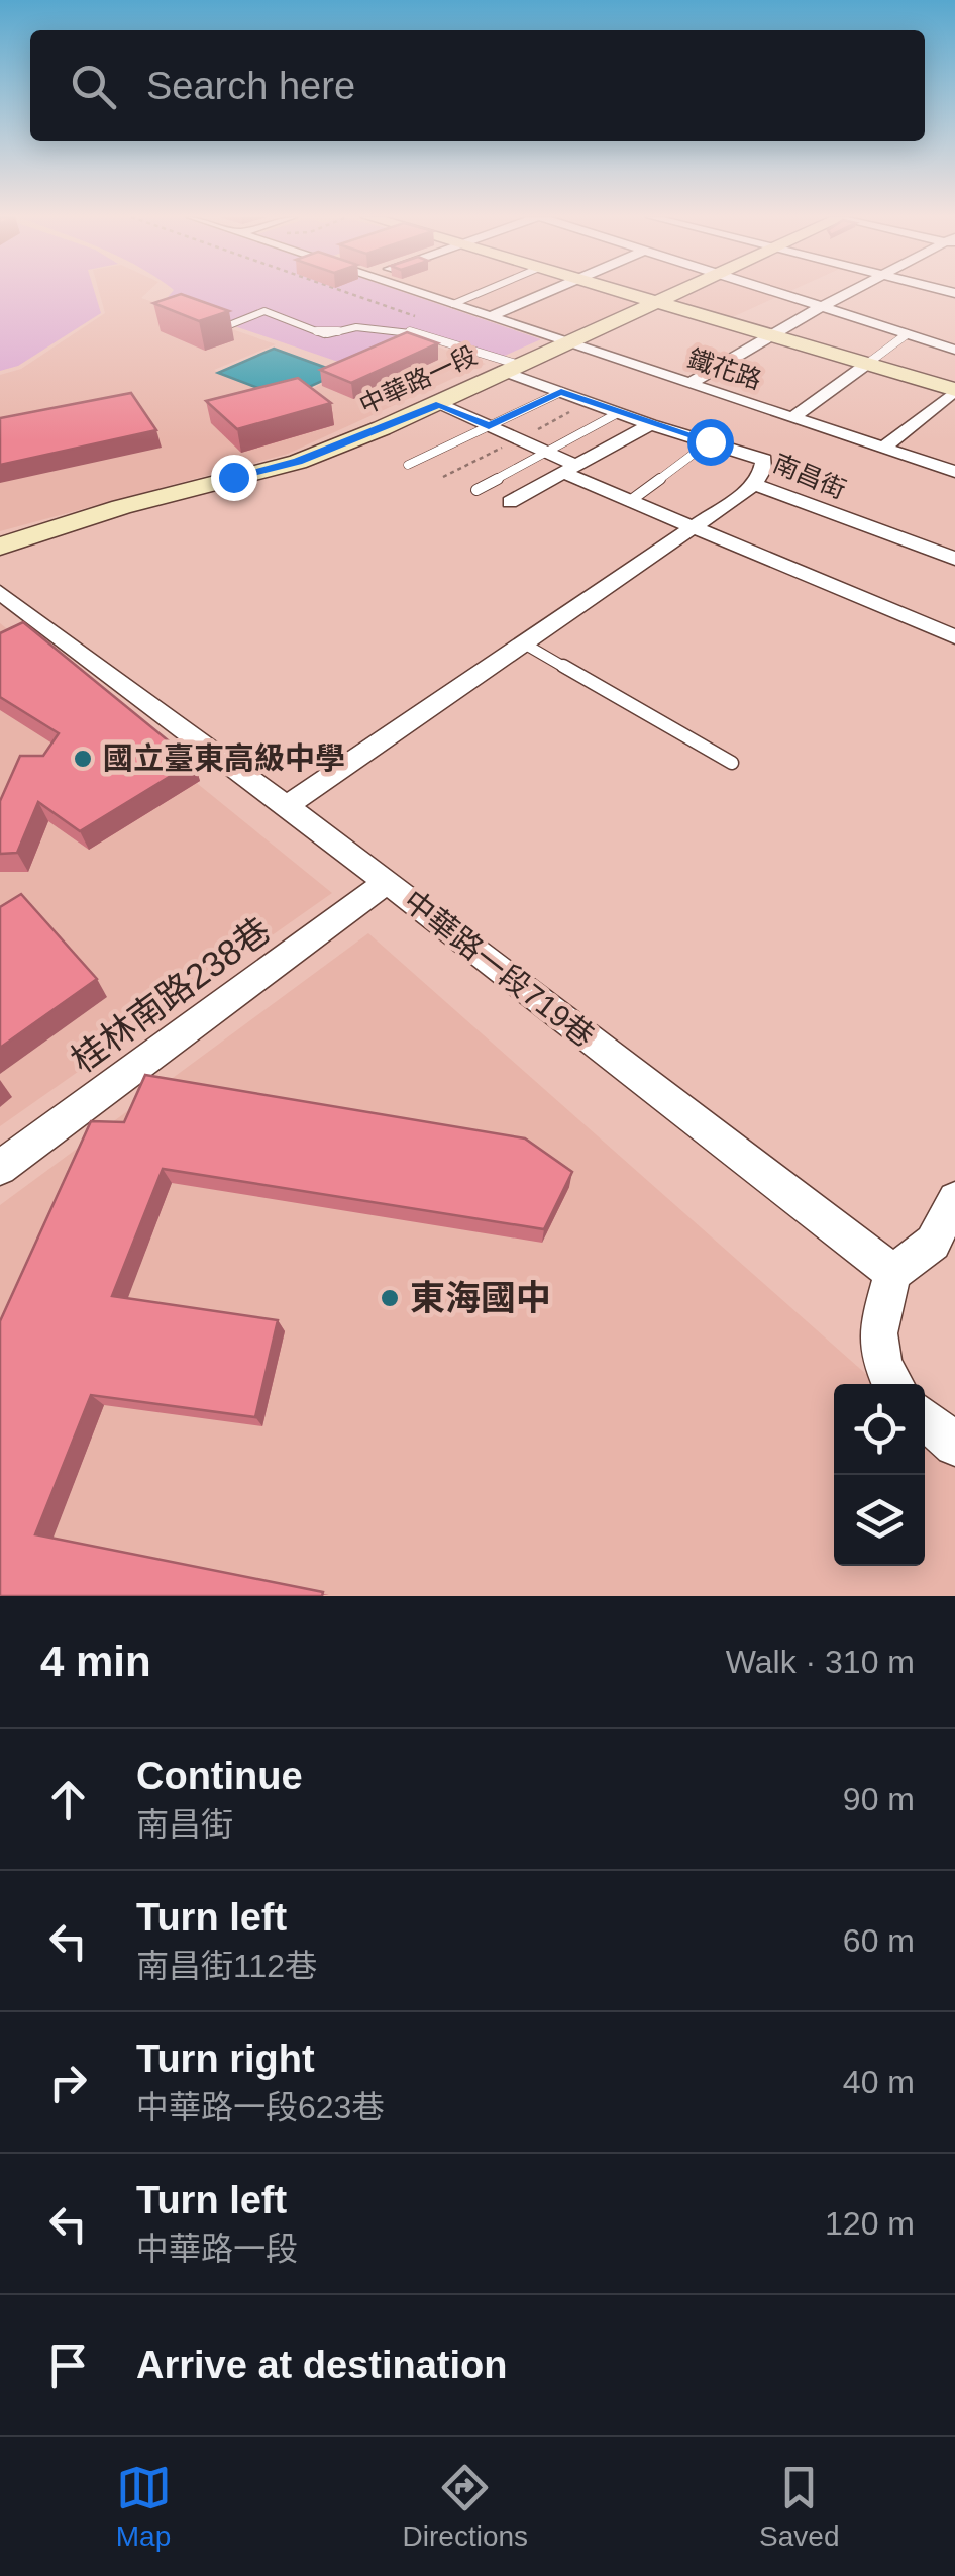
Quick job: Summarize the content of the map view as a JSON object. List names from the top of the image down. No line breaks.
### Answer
{"streets":{"street":["鐵花路","中華路一段","南昌街","中華路一段719巷","桂林南路238巷"]},"crossings":[["鐵花路","中華路一段"],["中華路一段","南昌街"],["中華路一段719巷","桂林南路238巷"]],"places":["國立臺東高級中學","東海國中"],"page":{"search":"Search here","heading":["4 min","Walk · 310 m"],"list":[["Continue","南昌街","90 m"],["Turn left","南昌街112巷","60 m"],["Turn right","中華路一段623巷","40 m"],["Turn left","中華路一段","120 m"],"Arrive at destination"],"nav":["Map","Directions","Saved"]}}
